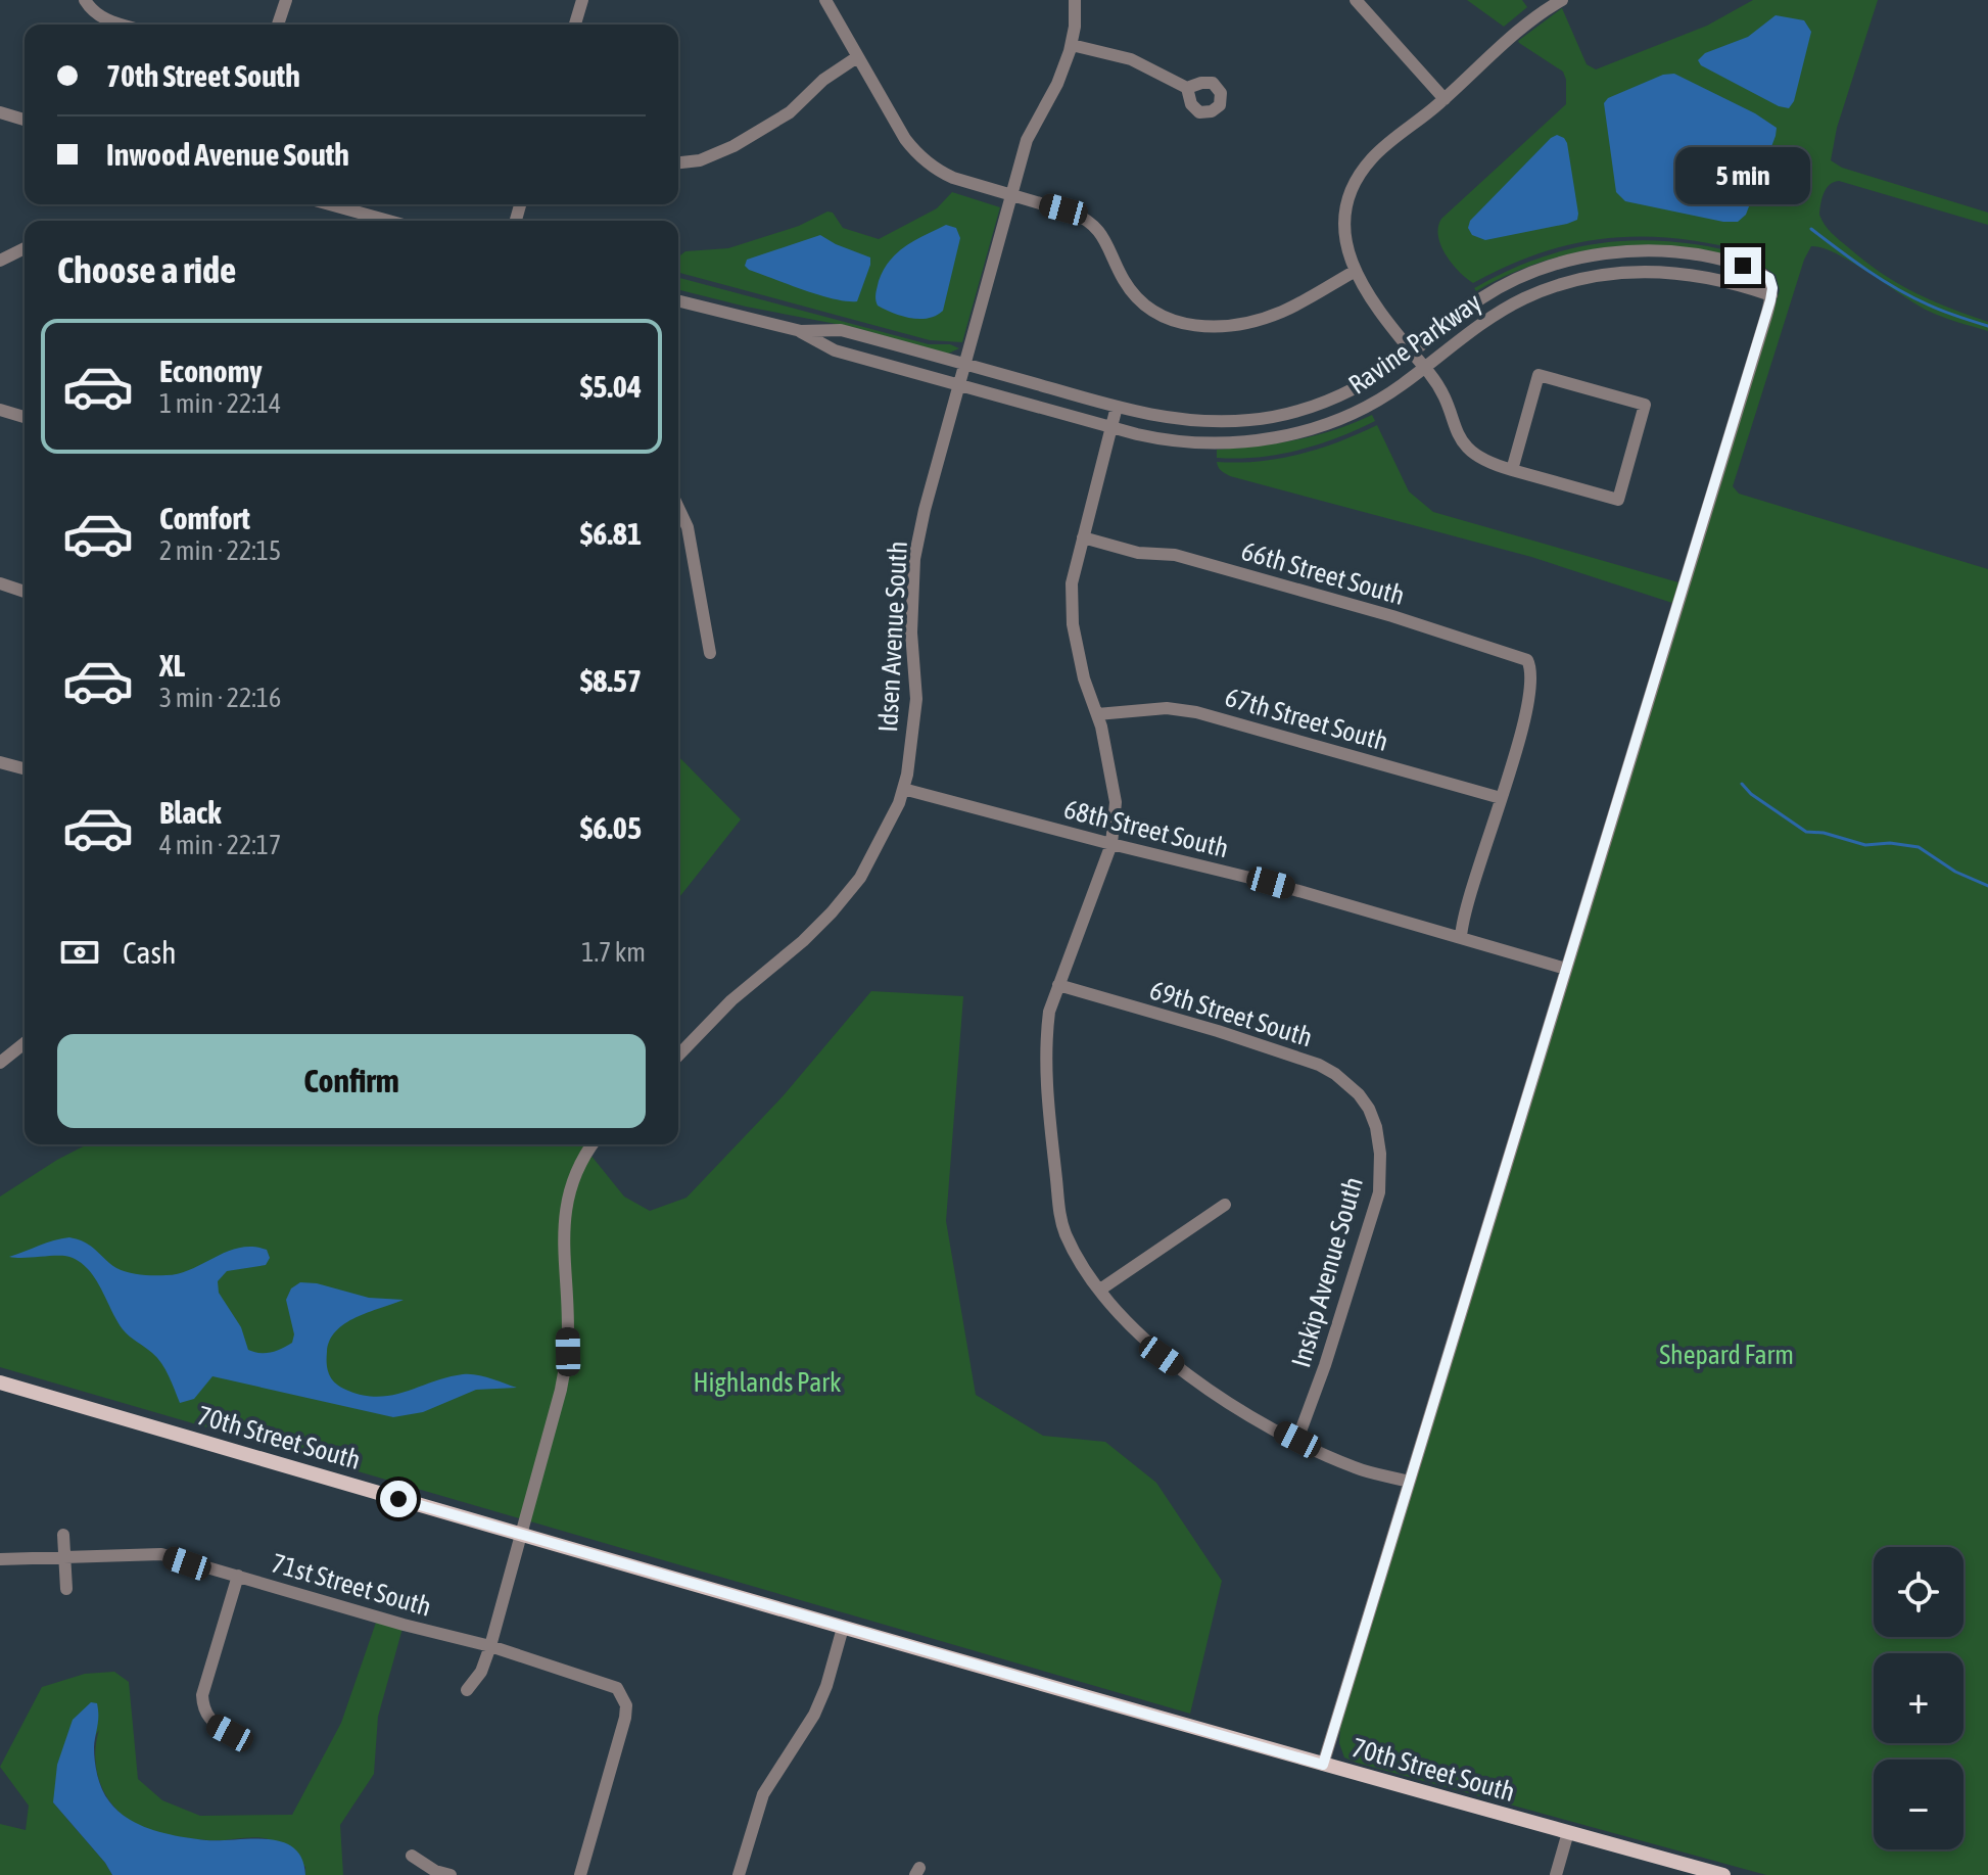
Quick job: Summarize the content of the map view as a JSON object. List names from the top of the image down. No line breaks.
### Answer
{"streets":{"main road":["70th Street South"],"street":["Ravine Parkway","66th Street South","Idsen Avenue South","67th Street South","68th Street South","69th Street South","Inskip Avenue South","71st Street South"]},"crossings":[["Ravine Parkway","Idsen Avenue South"],["66th Street South","67th Street South"],["Idsen Avenue South","68th Street South"],["69th Street South","Inskip Avenue South"]],"parks":["Shepard Farm","Highlands Park"],"page":{"banner":["70th Street South","Inwood Avenue South"],"bubble":"5 min","heading":"Choose a ride","list":[{"name":"Economy","note":"1 min · 22:14","value":"$5.04"},{"name":"Comfort","note":"2 min · 22:15","value":"$6.81"},{"name":"XL","note":"3 min · 22:16","value":"$8.57"},{"name":"Black","note":"4 min · 22:17","value":"$6.05"}],"pay":["Cash","1.7 km"],"buttons":"Confirm","map_buttons":["+","−"]}}
